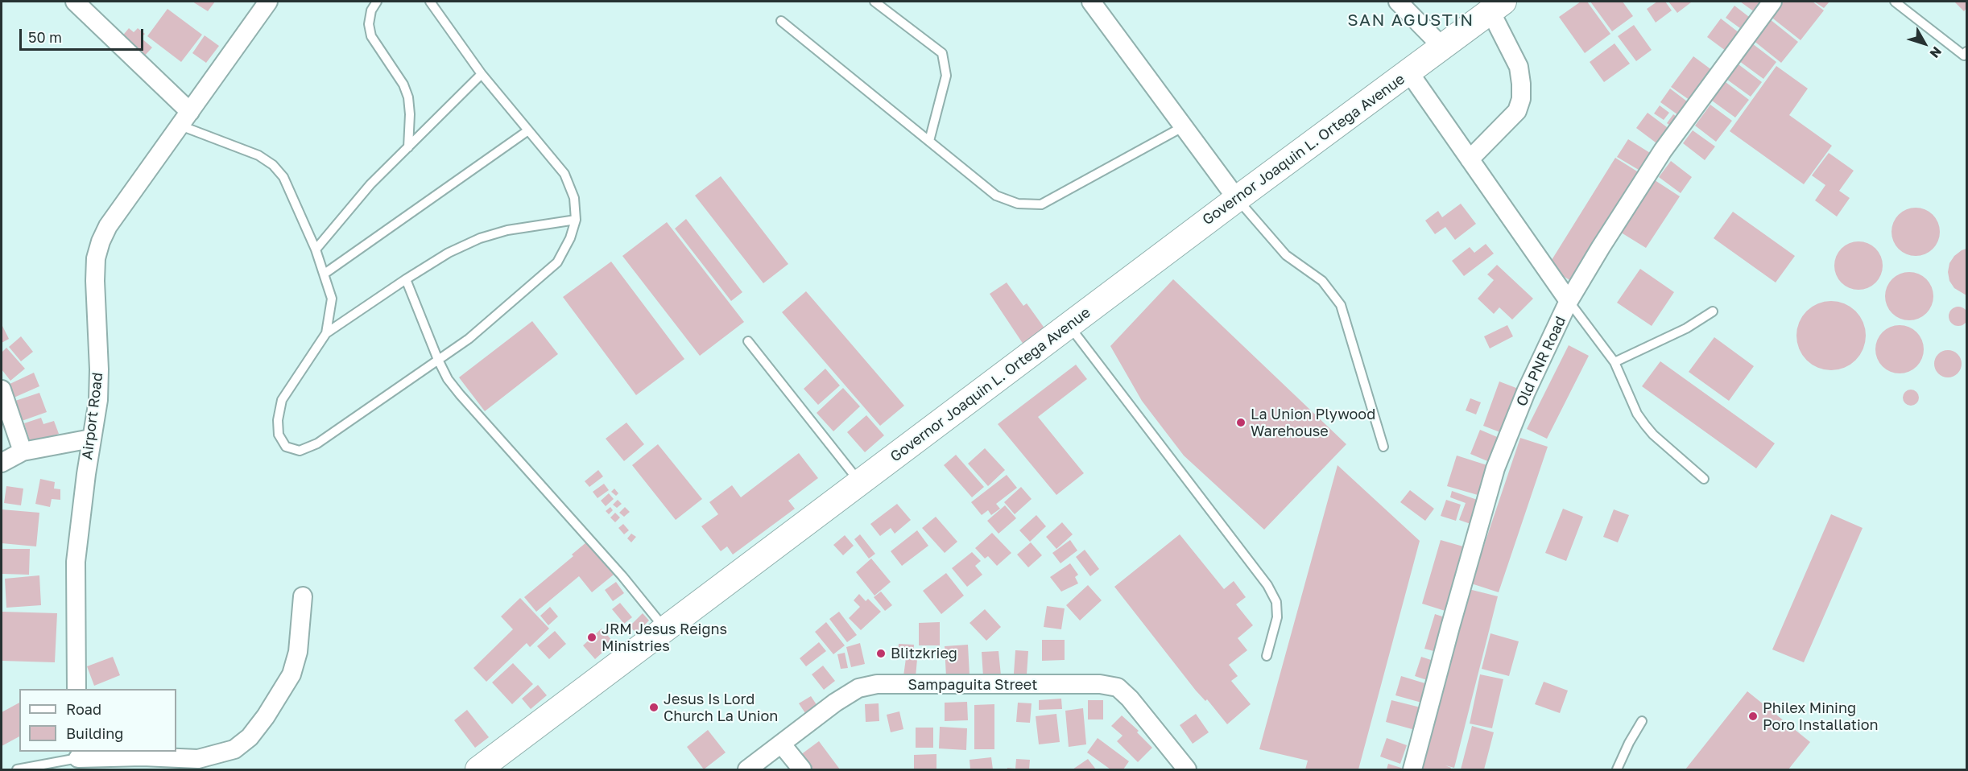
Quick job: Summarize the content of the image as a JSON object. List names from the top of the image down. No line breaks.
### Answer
{"streets":{"street":["Governor Joaquin L. Ortega Avenue","Old PNR Road","Airport Road","Sampaguita Street"]},"districts":["SAN AGUSTIN"],"places":["La Union Plywood Warehouse","JRM Jesus Reigns Ministries","Blitzkrieg","Jesus Is Lord Church La Union","Philex Mining Poro Installation"],"legend":["Road","Building"],"scale_bar":"50 m","north":"bottom right"}
